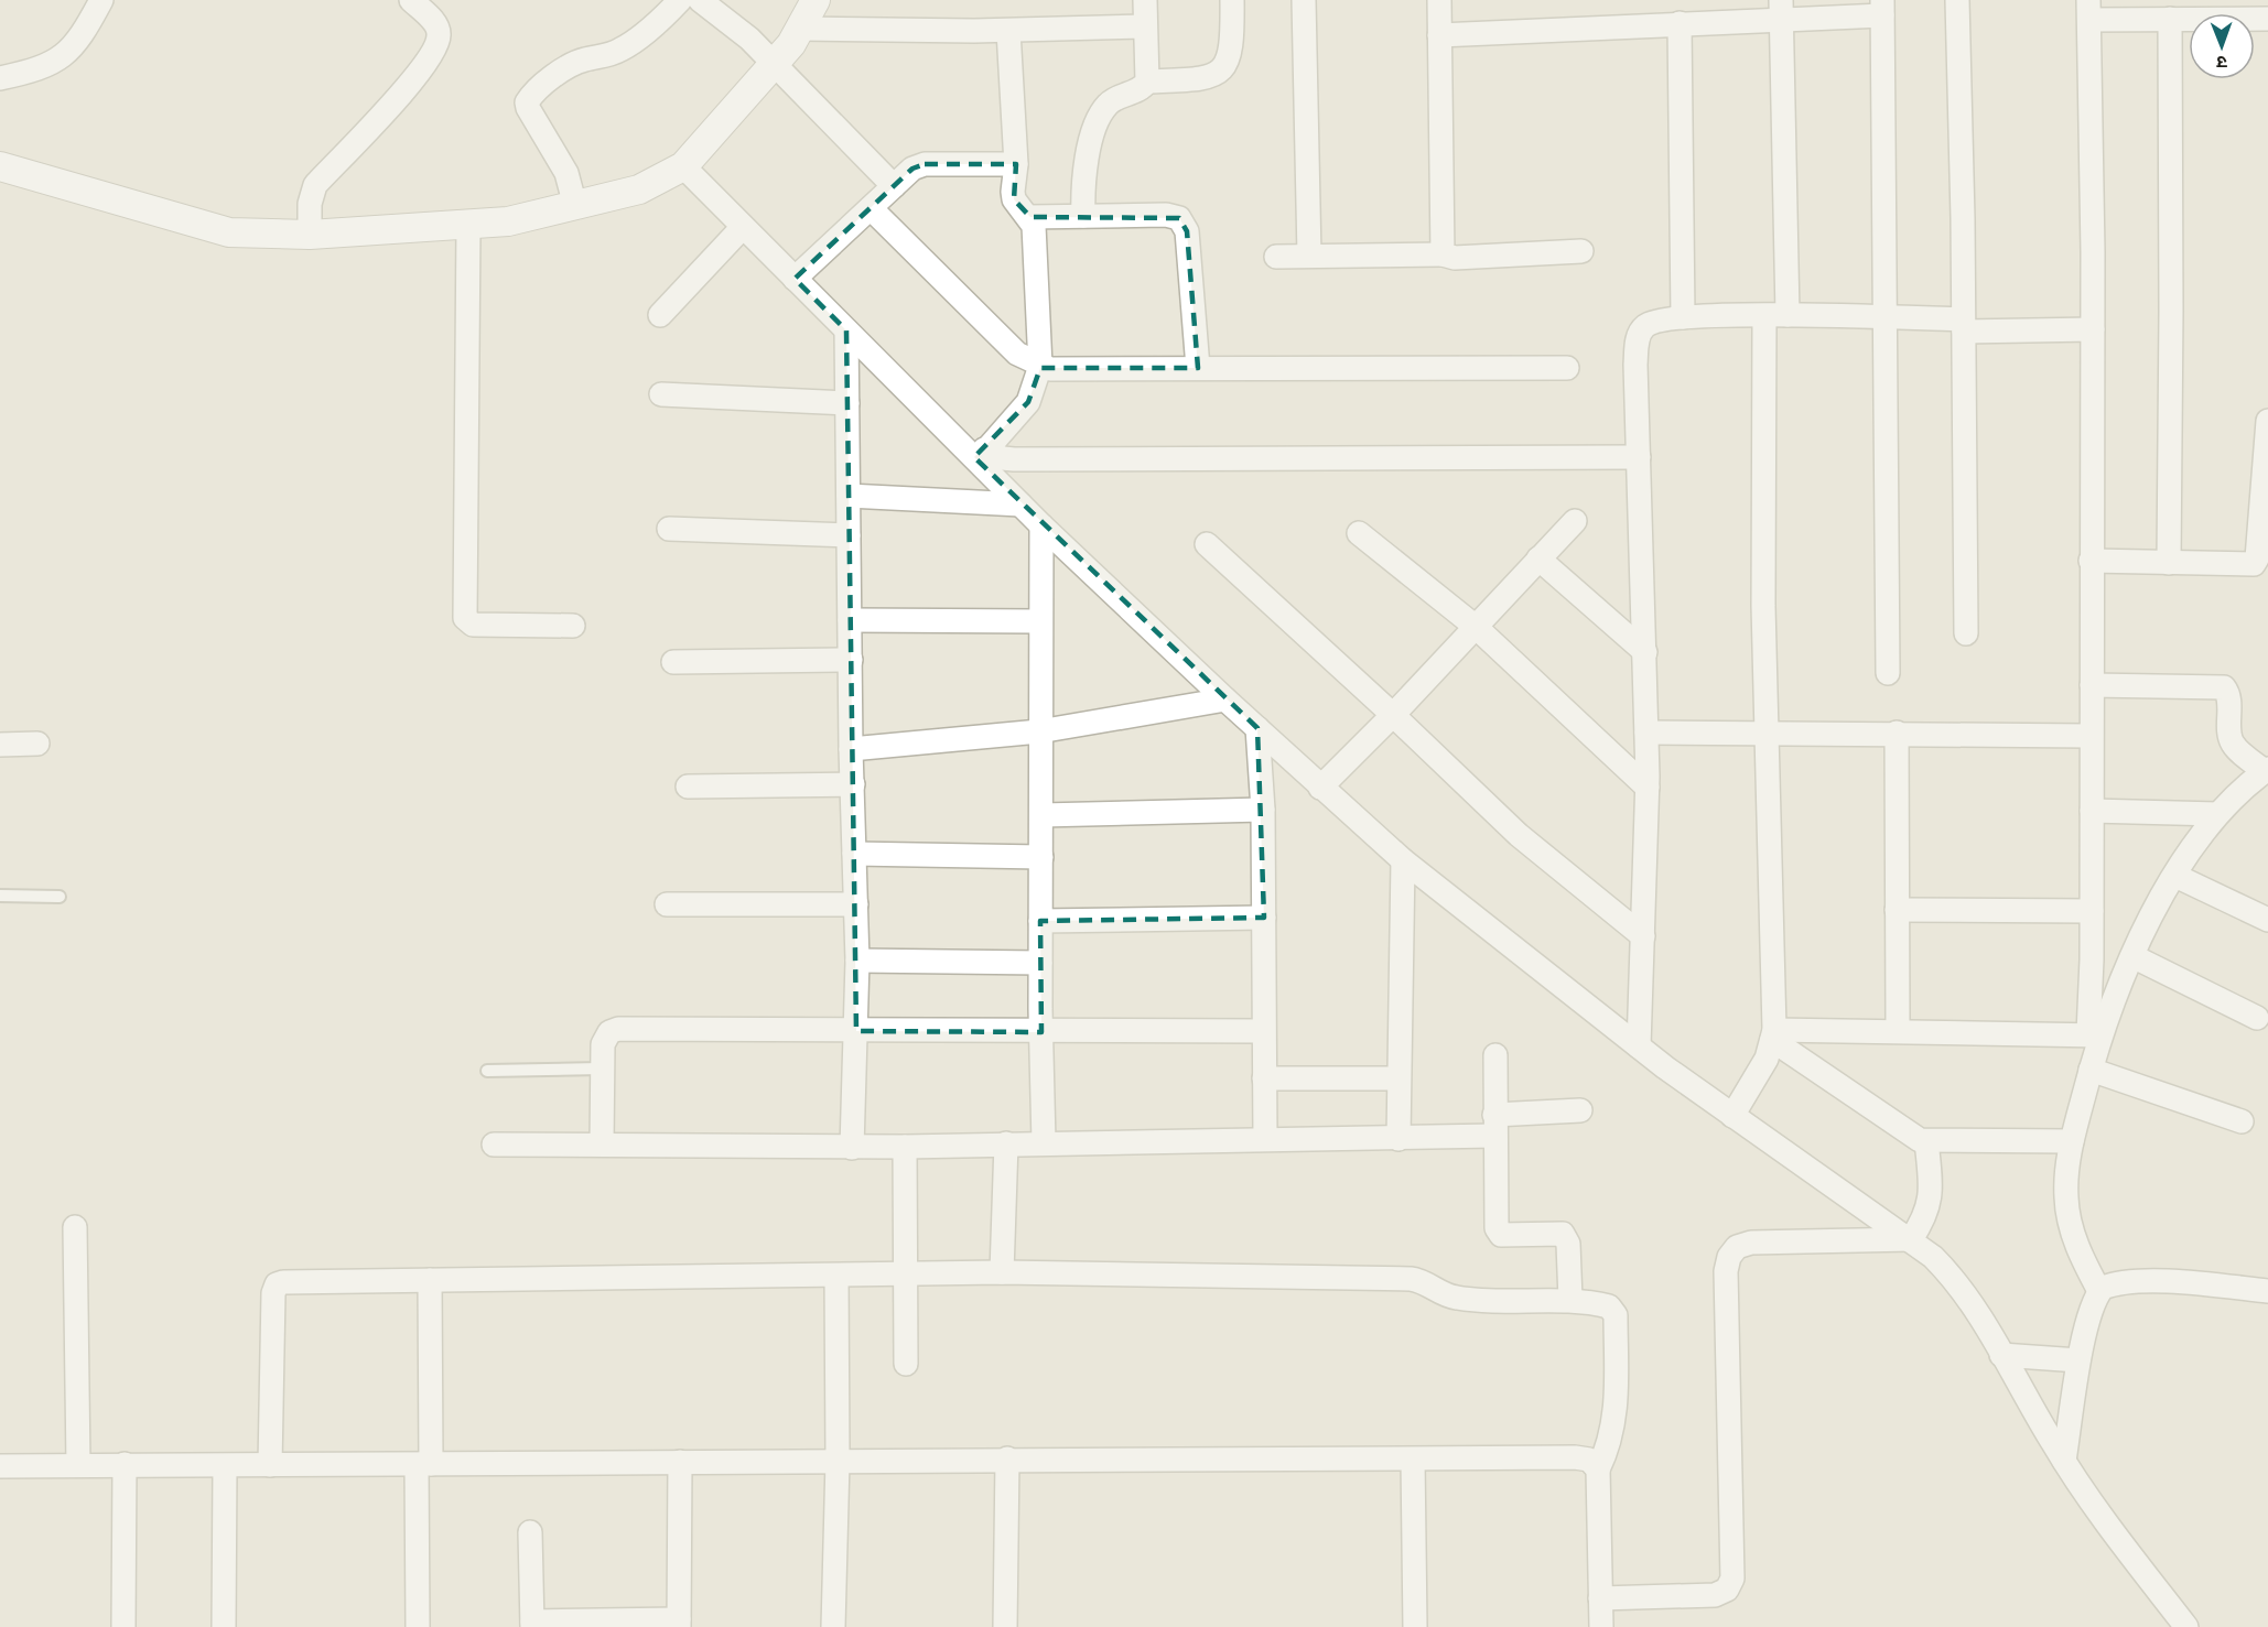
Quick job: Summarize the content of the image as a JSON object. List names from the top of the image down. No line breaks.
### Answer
{"north":"bottom"}
